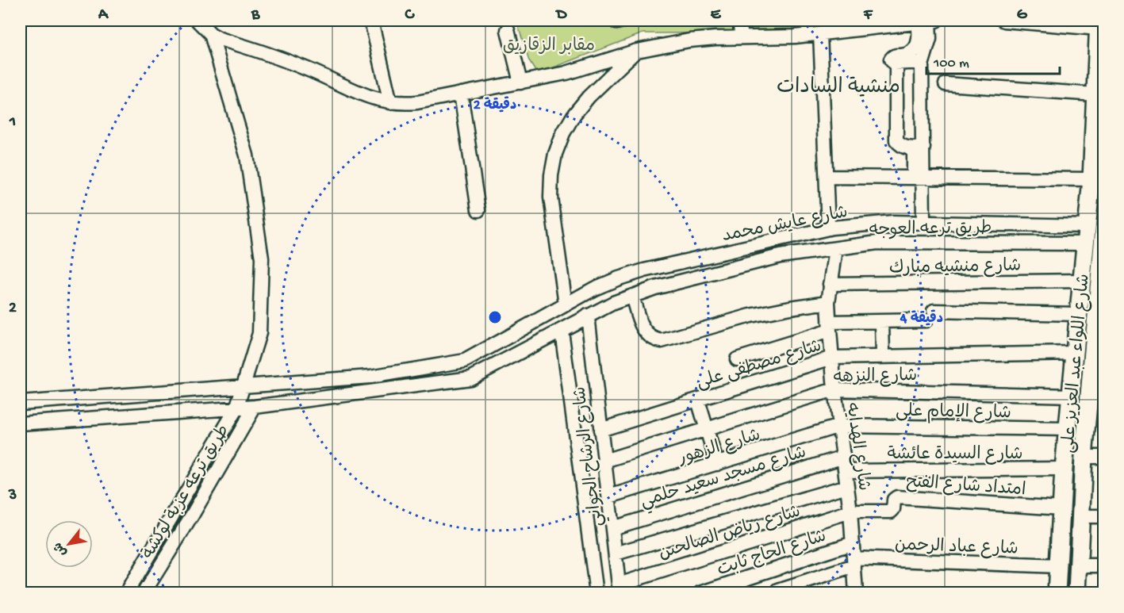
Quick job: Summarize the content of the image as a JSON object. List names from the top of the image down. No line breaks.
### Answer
{"streets":{"main road":["شارع اللواء عبد العزيز على"],"street":["شارع عايش محمد","طريق ترعه العوجه","شارع منشيه مبارك","شارع مصطفى على","شارع النزهه","شارع الإمام على","شارع الزهور","شارع الهدايه","شارع السيدة عائشة","شارع الرشاح الجواني","شارع مسجد سعيد حلمي","امتداد شارع الفتح","طريق ترعه عزبة لوكشة","شارع رياض الصالحىن","شارع عباد الرحمن","شارع الحاج ثابت"]},"crossings":[["شارع عايش محمد","شارع اللواء عبد العزيز على"],["شارع عايش محمد","طريق ترعه عزبة لوكشة"],["طريق ترعه العوجه","شارع اللواء عبد العزيز على"],["طريق ترعه العوجه","شارع الهدايه"],["طريق ترعه العوجه","شارع الرشاح الجواني"],["طريق ترعه العوجه","طريق ترعه عزبة لوكشة"],["شارع منشيه مبارك","شارع اللواء عبد العزيز على"],["شارع منشيه مبارك","شارع الهدايه"],["شارع مصطفى على","شارع اللواء عبد العزيز على"],["شارع مصطفى على","شارع الهدايه"],["شارع مصطفى على","شارع الرشاح الجواني"],["شارع اللواء عبد العزيز على","شارع النزهه"],["شارع اللواء عبد العزيز على","شارع الإمام على"],["شارع اللواء عبد العزيز على","شارع السيدة عائشة"],["شارع اللواء عبد العزيز على","امتداد شارع الفتح"],["شارع اللواء عبد العزيز على","شارع عباد الرحمن"],["شارع النزهه","شارع الهدايه"],["شارع النزهه","شارع الرشاح الجواني"],["شارع الإمام على","شارع الزهور"],["شارع الإمام على","شارع الهدايه"],["شارع الزهور","شارع الهدايه"],["شارع الزهور","شارع الرشاح الجواني"],["شارع الهدايه","شارع السيدة عائشة"],["شارع الهدايه","شارع مسجد سعيد حلمي"],["شارع الهدايه","امتداد شارع الفتح"],["شارع الهدايه","شارع رياض الصالحىن"],["شارع الهدايه","شارع عباد الرحمن"],["شارع الهدايه","شارع الحاج ثابت"],["شارع الرشاح الجواني","شارع مسجد سعيد حلمي"],["شارع الرشاح الجواني","شارع رياض الصالحىن"],["امتداد شارع الفتح","شارع رياض الصالحىن"]],"districts":["منشية السادات"],"parks":["مقابر الزقازيق"],"scale_bar":"100 m","north":"bottom left","grid":{"columns":["A","B","C","D","E","F","G"],"rows":["1","2","3"]},"rings":["2 دقيقة","4 دقيقة"]}
